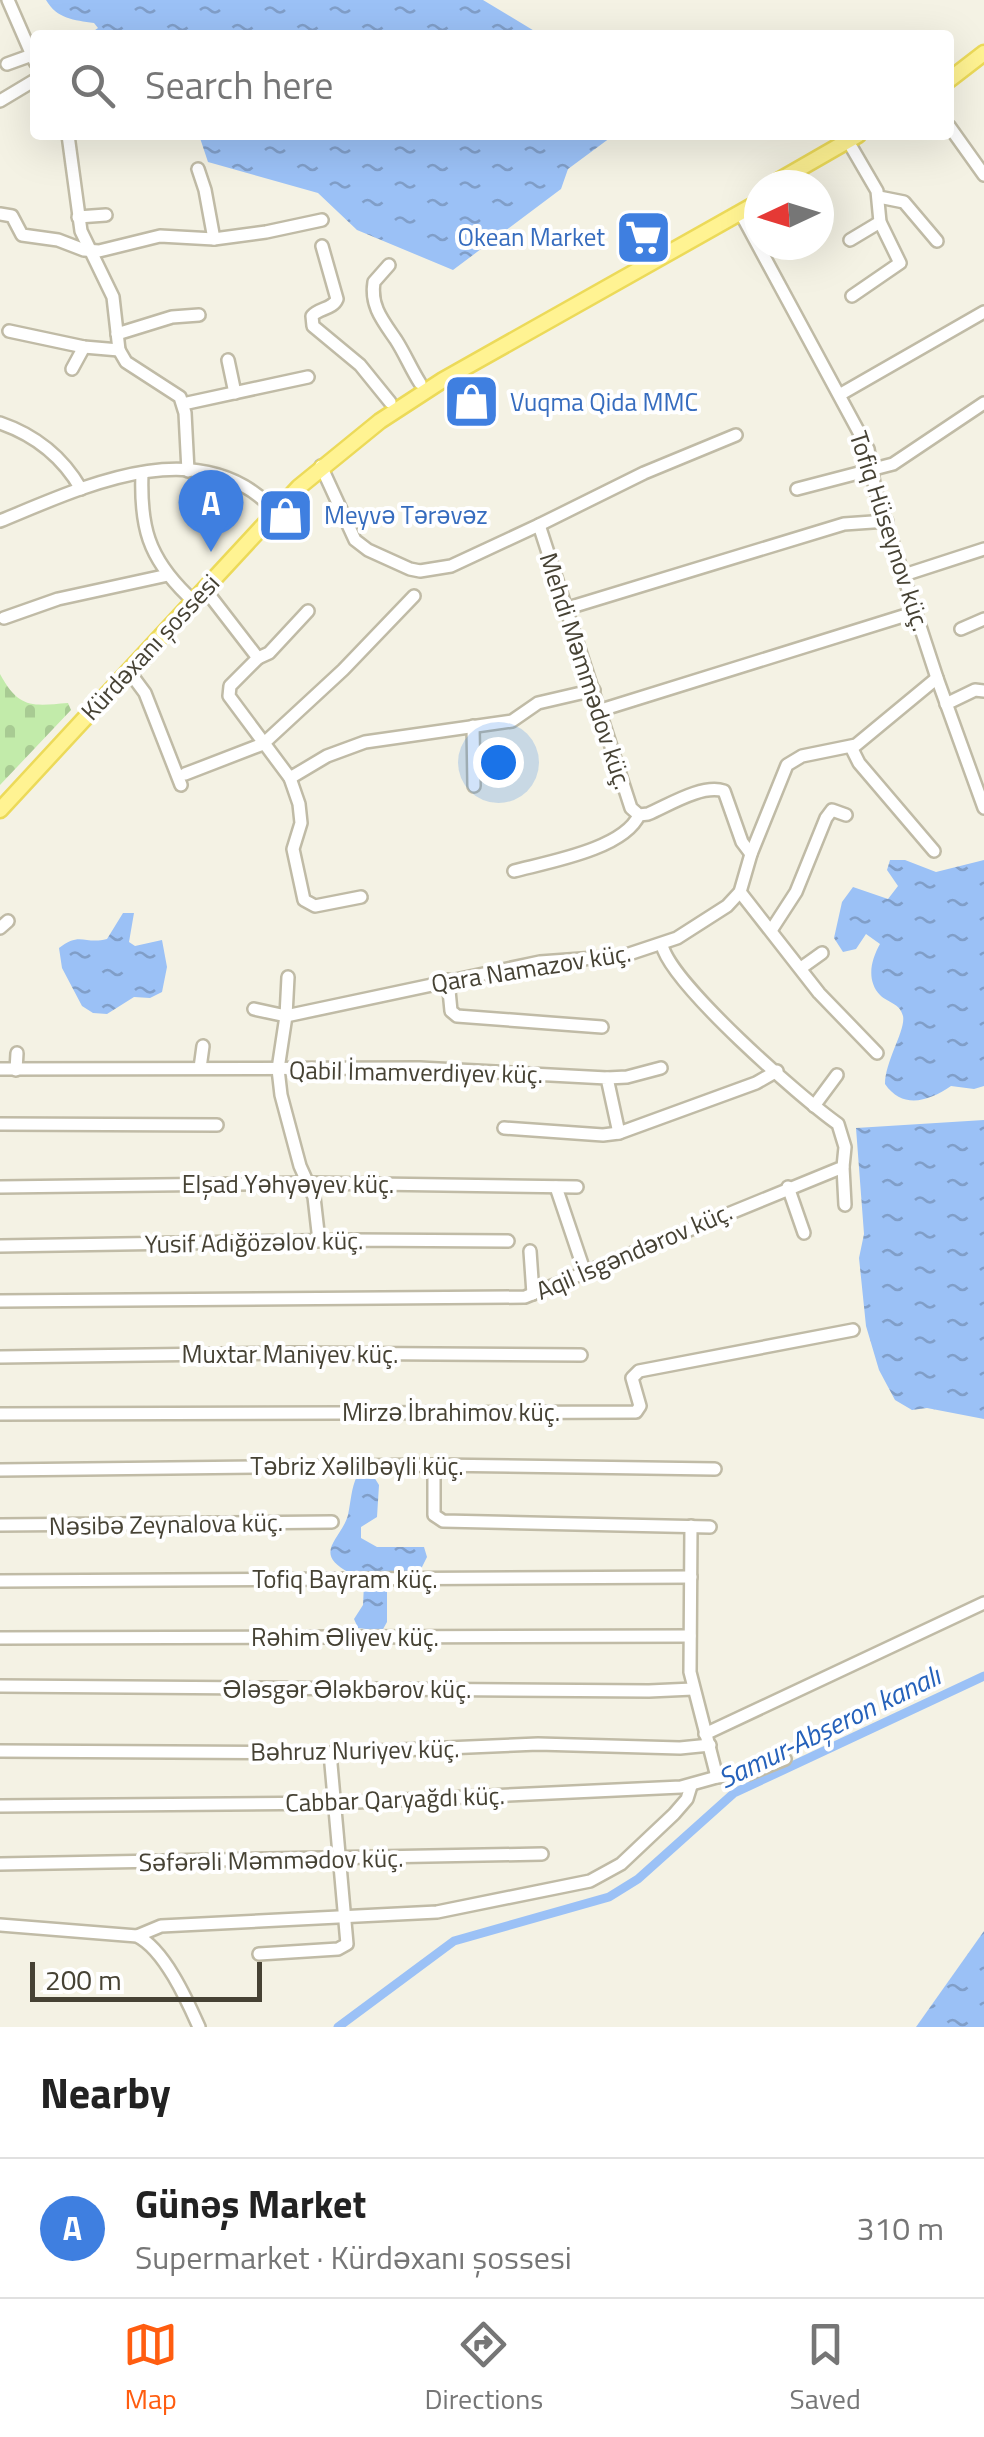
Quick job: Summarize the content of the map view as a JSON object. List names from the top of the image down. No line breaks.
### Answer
{"streets":{"main road":["Kürdəxanı şossesi"],"street":["Tofiq Hüseynov küç.","Mehdi Məmmədov küç.","Qara Namazov küç.","Qabil İmamverdiyev küç.","Elşad Yəhyəyev küç.","Yusif Adığözəlov küç.","Aqil İsgəndərov küç.","Muxtar Maniyev küç.","Mirzə İbrahimov küç.","Təbriz Xəlilbəyli küç.","Nəsibə Zeynalova küç.","Tofiq Bayram küç.","Rəhim Əliyev küç.","Ələsgər Ələkbərov küç.","Bəhruz Nuriyev küç.","Cabbar Qaryağdı küç.","Səfərəli Məmmədov küç."]},"crossings":[["Tofiq Hüseynov küç.","Kürdəxanı şossesi"],["Kürdəxanı şossesi","Mehdi Məmmədov küç."]],"water":["Samur-Abşeron kanalı"],"places":{"supermarket":["Okean Market"],"shop":["Vuqma Qida MMC","Meyvə Tərəvəz"]},"scale_bar":"200 m","north":"left","page":{"search":"Search here","pins":"A","scale":"200 m","heading":"Nearby","list":[{"mark":"A","name":"Günəş Market","note":"Supermarket · Kürdəxanı şossesi","value":"310 m"}],"nav":["Map","Directions","Saved"]}}
